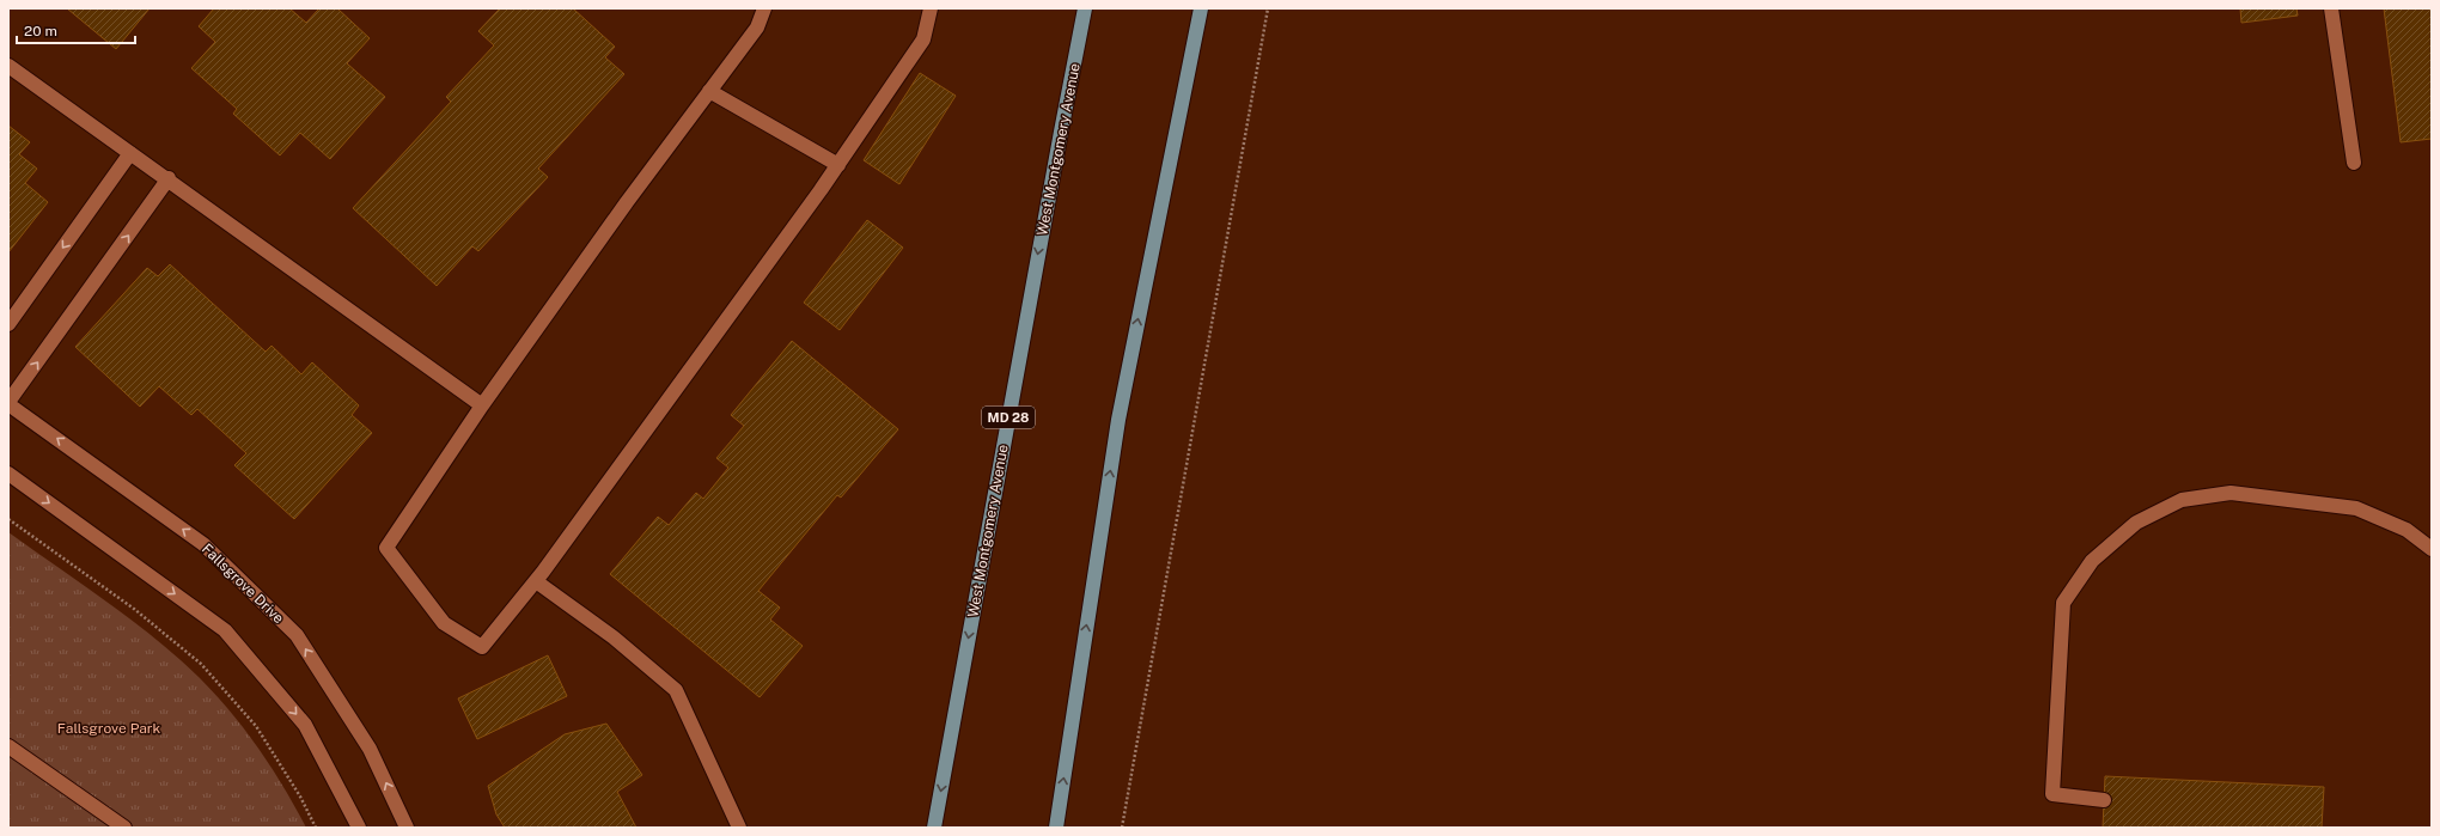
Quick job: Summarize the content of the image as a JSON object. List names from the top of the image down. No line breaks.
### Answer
{"streets":{"main road":["West Montgomery Avenue","MD 28"],"street":["Fallsgrove Drive"]},"parks":["Fallsgrove Park"],"scale_bar":"20 m"}
